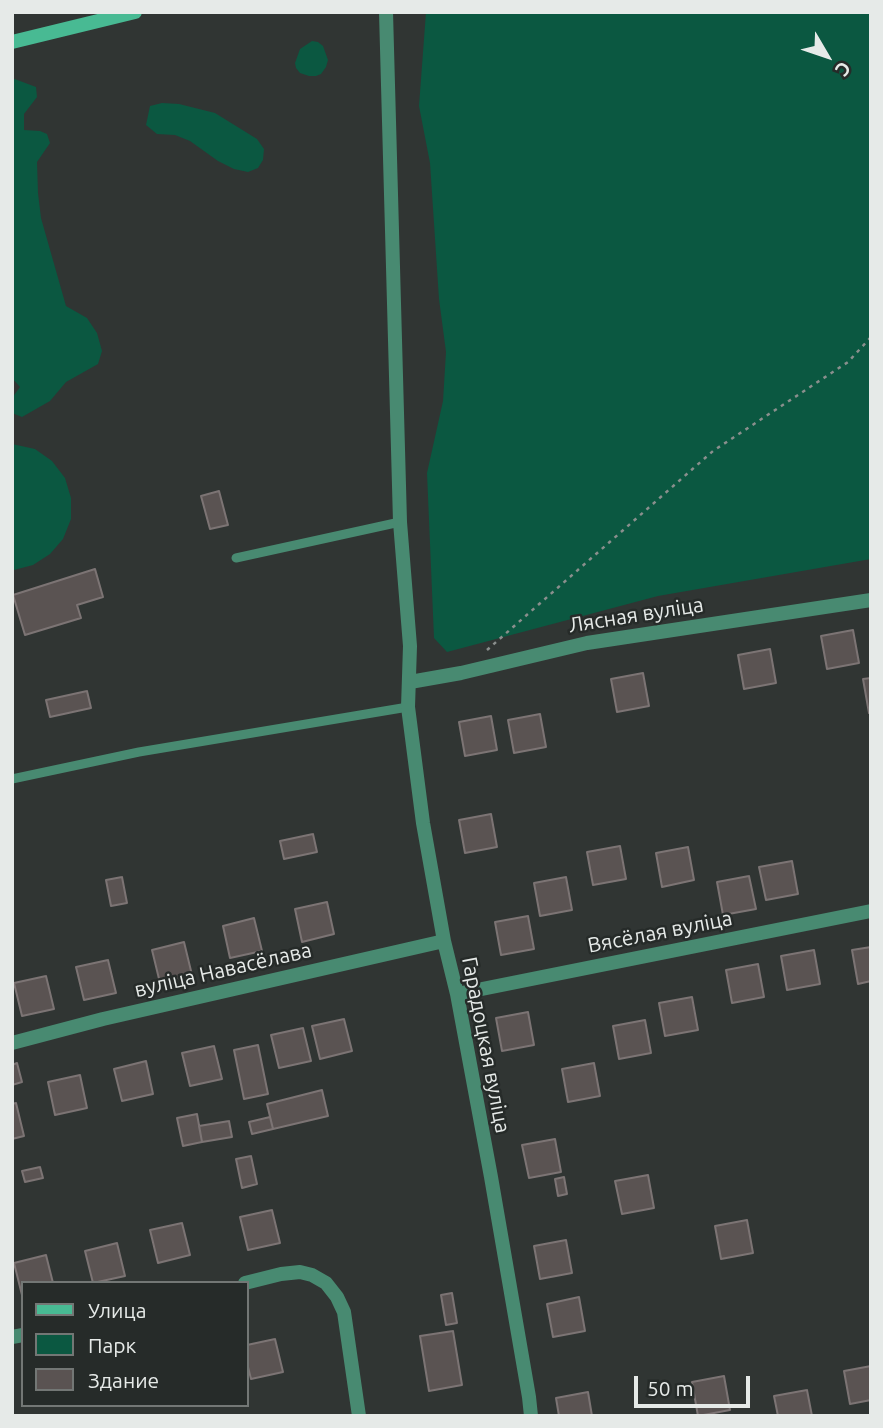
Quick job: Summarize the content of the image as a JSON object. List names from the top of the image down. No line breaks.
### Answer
{"streets":{"street":["Лясная вуліца","Вясёлая вуліца","вуліца Навасёлава","Гарадоцкая вуліца"]},"crossings":[["Лясная вуліца","Гарадоцкая вуліца"],["Вясёлая вуліца","Гарадоцкая вуліца"],["вуліца Навасёлава","Гарадоцкая вуліца"]],"legend":["Улица","Парк","Здание"],"scale_bar":"50 m","north":"bottom right"}
